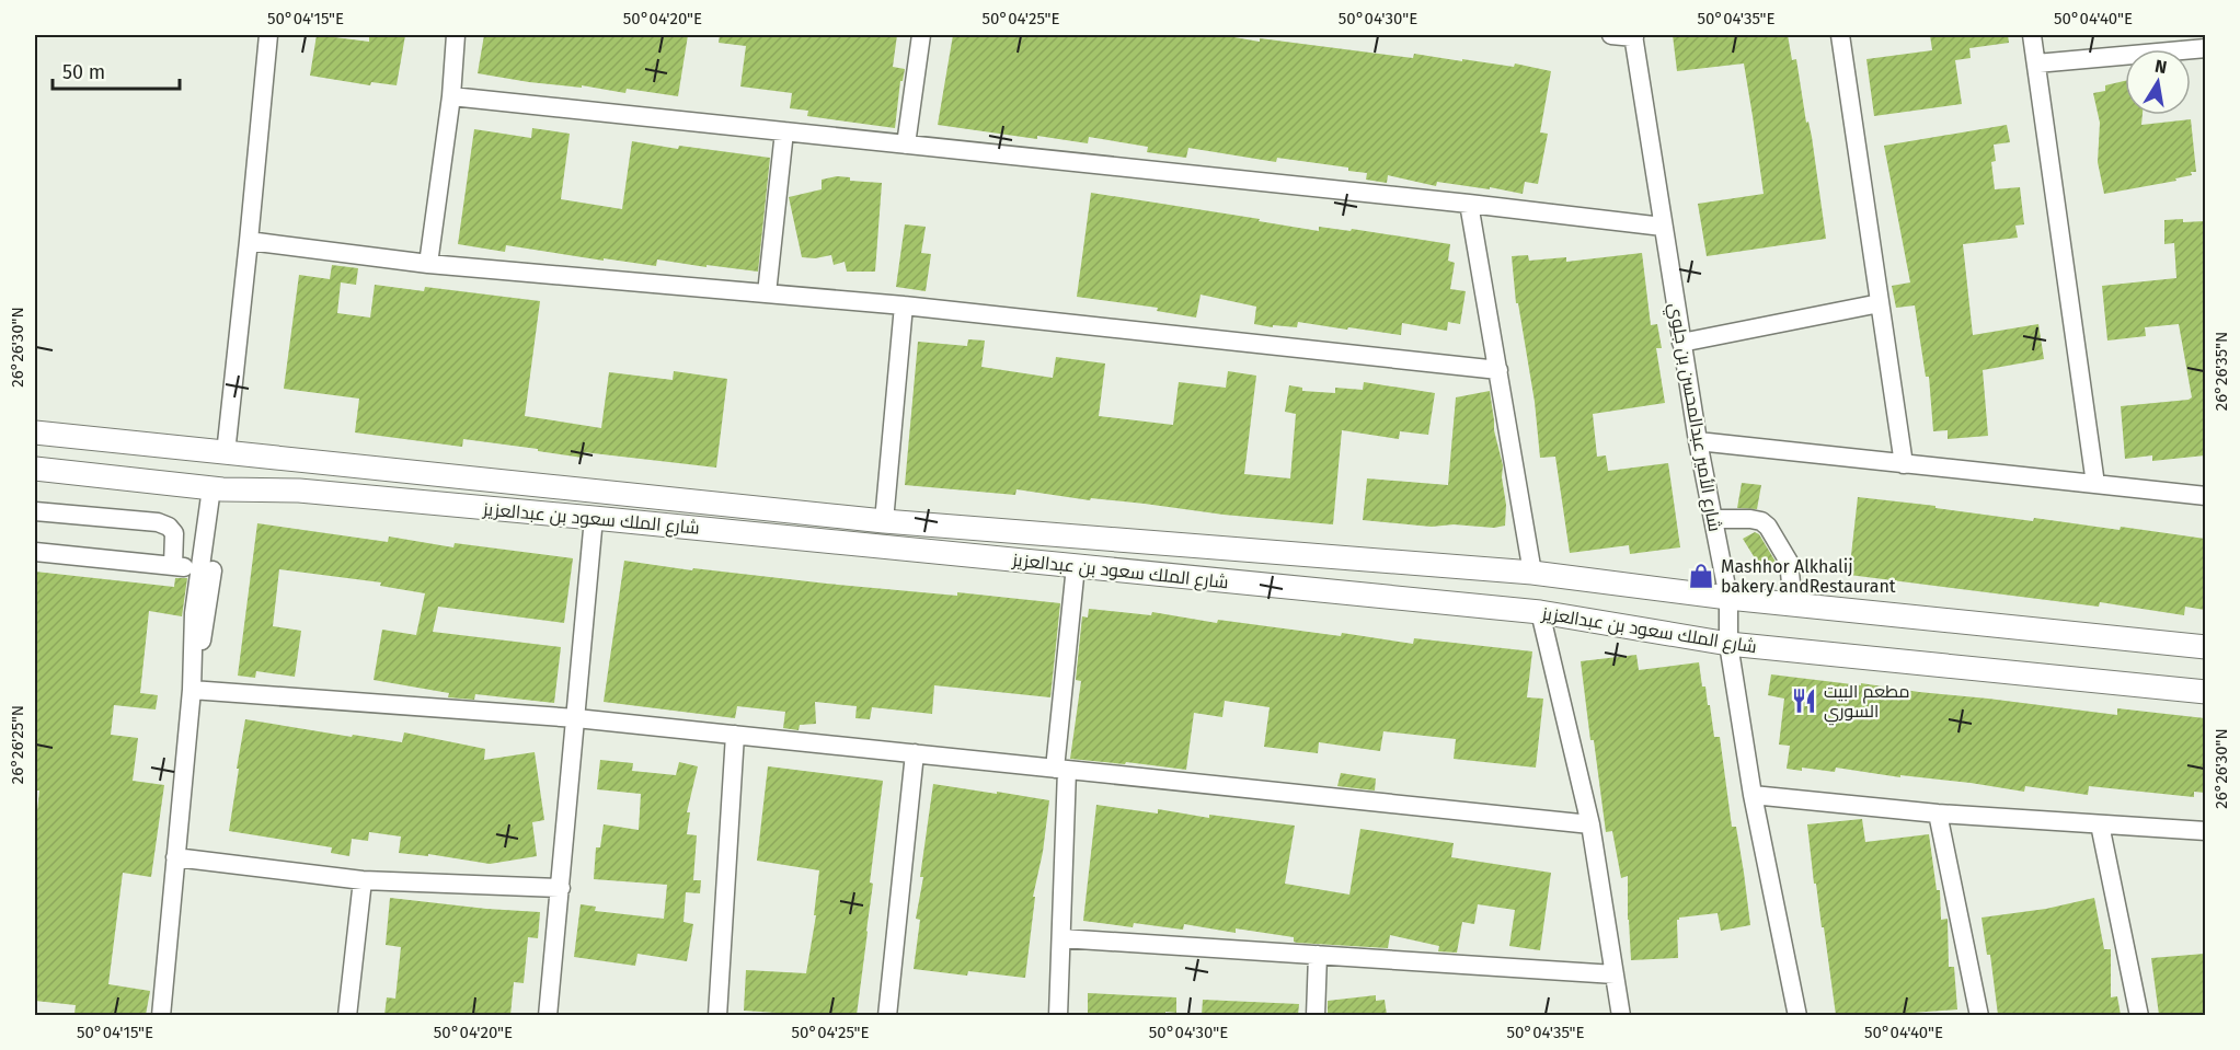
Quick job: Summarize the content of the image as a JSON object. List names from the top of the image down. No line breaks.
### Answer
{"streets":{"main road":["شارع الملك سعود بن عبدالعزيز"],"street":["شارع الأمير عبدالمحسن بن جلوي"]},"crossings":[["شارع الأمير عبدالمحسن بن جلوي","شارع الملك سعود بن عبدالعزيز"]],"places":{"shop":["Mashhor Alkhalij bakery andRestaurant"],"restaurant":["مطعم البيت السوري"]},"scale_bar":"50 m","north":"top","coordinates":["50°04'15\"E","50°04'20\"E","50°04'25\"E","50°04'30\"E","50°04'35\"E","50°04'40\"E","26°26'30\"N","26°26'35\"N","26°26'25\"N"]}
